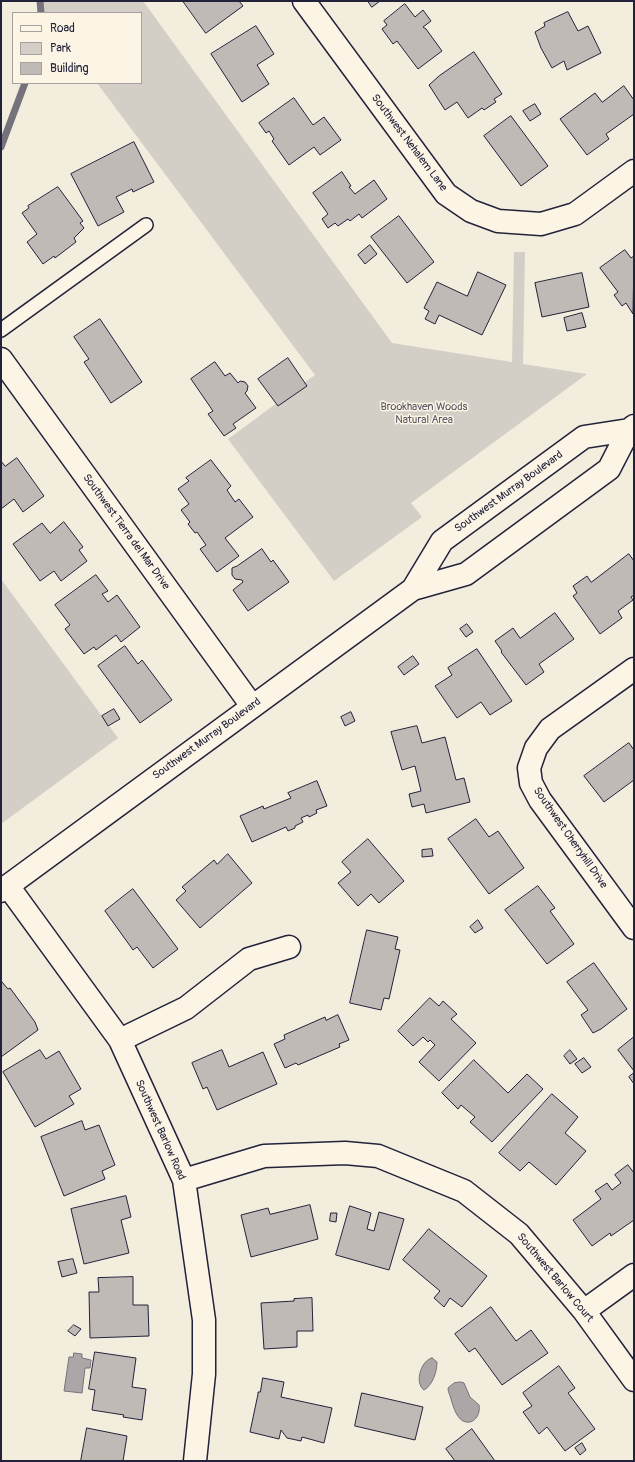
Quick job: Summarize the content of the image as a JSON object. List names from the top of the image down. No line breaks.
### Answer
{"streets":{"street":["Southwest Nehalem Lane","Southwest Murray Boulevard","Southwest Tierra del Mar Drive","Southwest Cherryhill Drive","Southwest Barlow Road","Southwest Barlow Court"]},"crossings":[["Southwest Murray Boulevard","Southwest Tierra del Mar Drive"],["Southwest Murray Boulevard","Southwest Barlow Road"],["Southwest Barlow Road","Southwest Barlow Court"]],"parks":["Brookhaven Woods Natural Area"],"legend":["Road","Park","Building"]}
